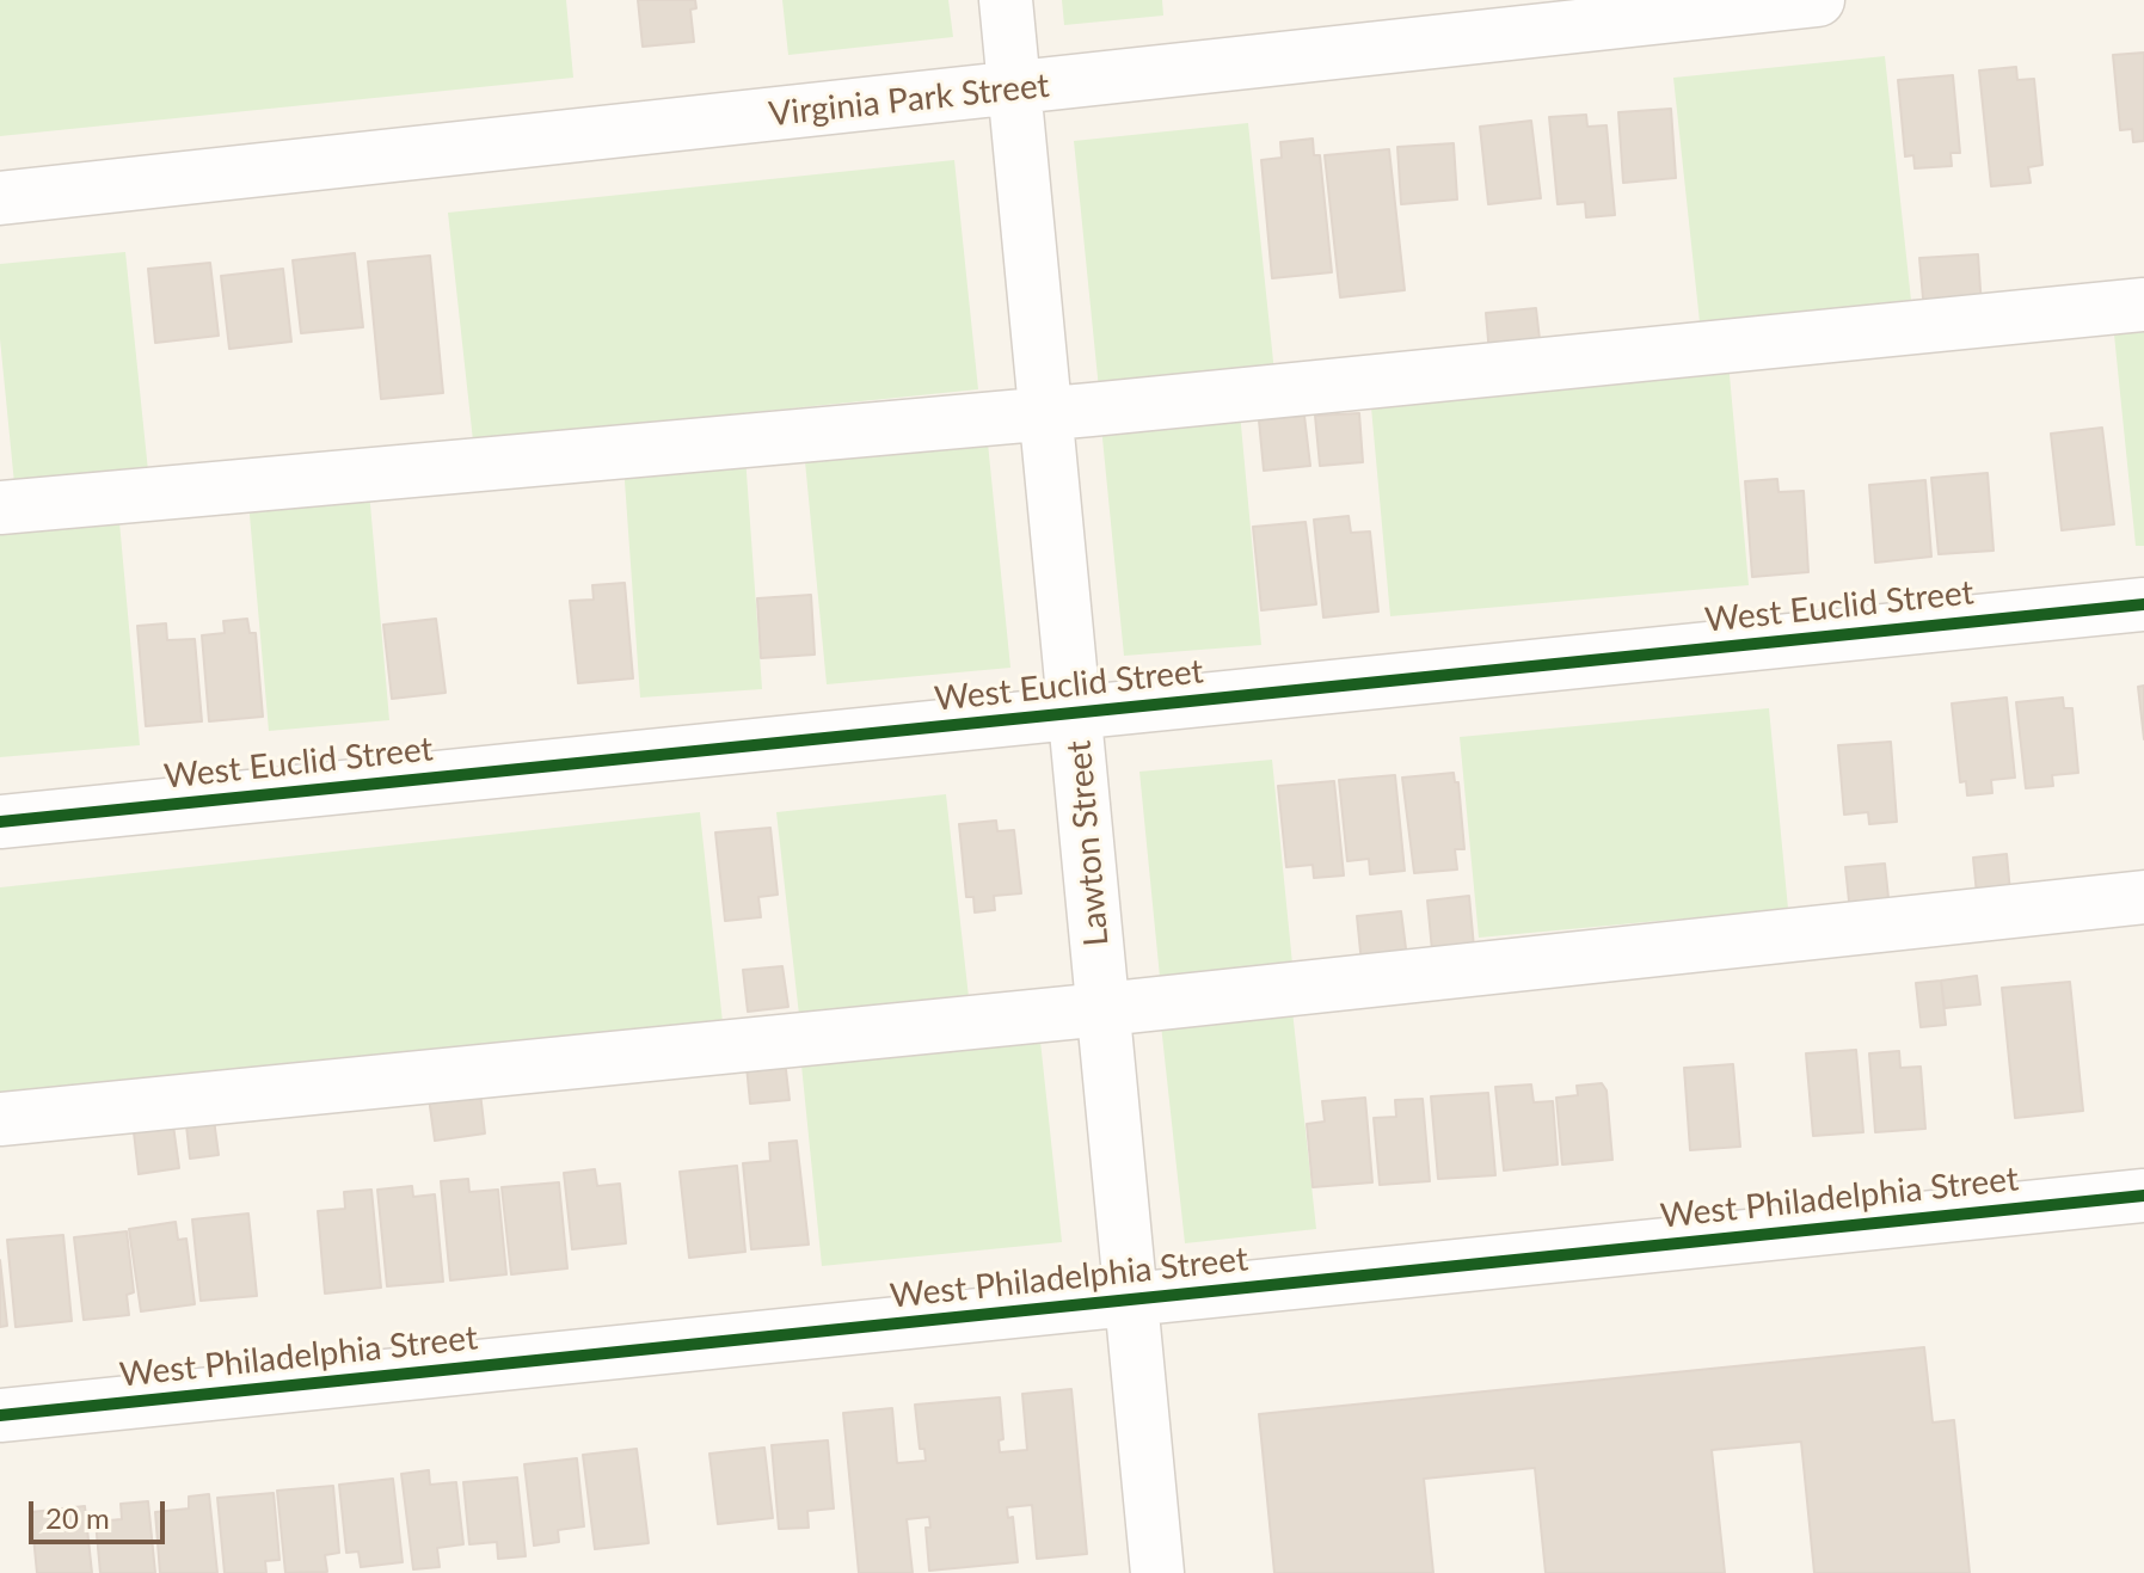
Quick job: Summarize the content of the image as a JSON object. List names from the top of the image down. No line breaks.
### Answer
{"streets":{"street":["Virginia Park Street","West Euclid Street","Lawton Street","West Philadelphia Street"]},"crossings":[["Virginia Park Street","Lawton Street"],["West Euclid Street","Lawton Street"],["Lawton Street","West Philadelphia Street"]],"scale_bar":"20 m"}
